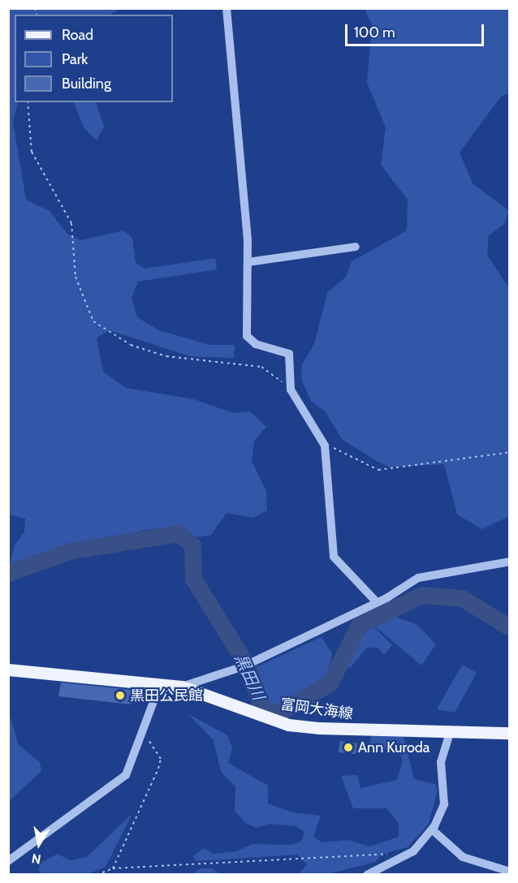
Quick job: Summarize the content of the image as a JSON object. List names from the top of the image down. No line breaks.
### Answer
{"streets":{"main road":["富岡大海線"]},"water":["黒田川"],"places":["黒田公民館","Ann Kuroda"],"legend":["Road","Park","Building"],"scale_bar":"100 m","north":"bottom"}
